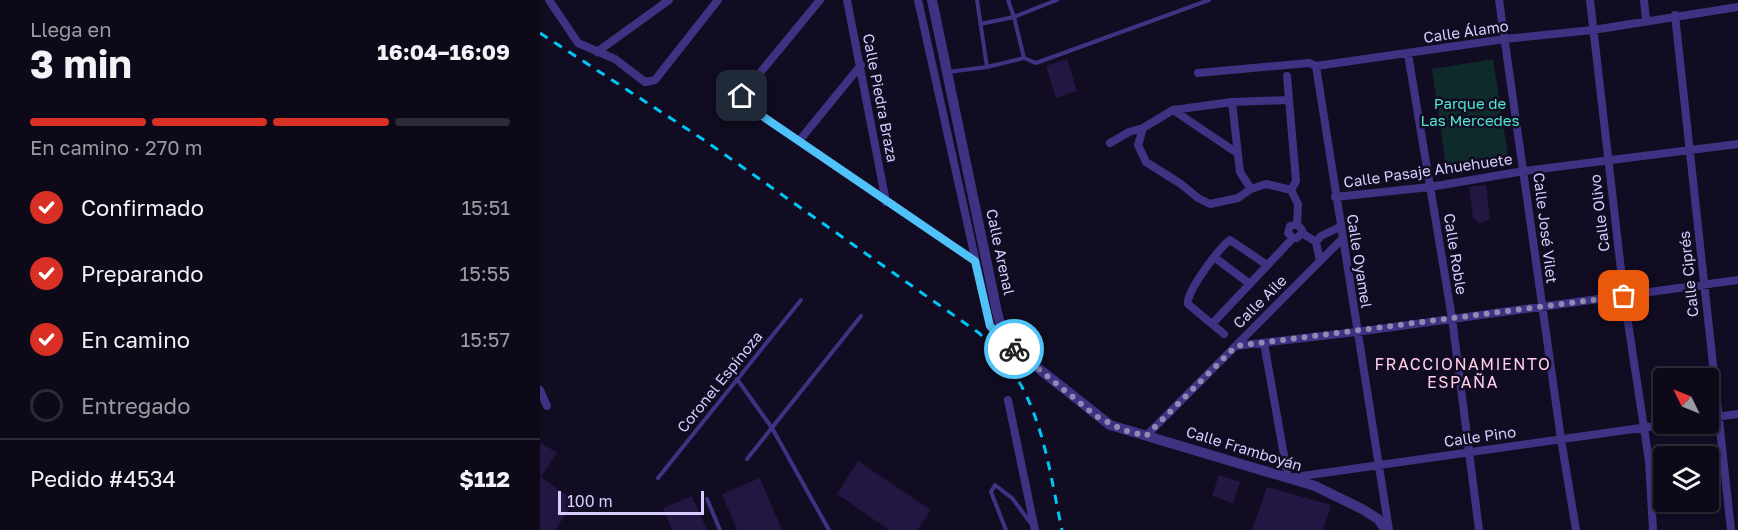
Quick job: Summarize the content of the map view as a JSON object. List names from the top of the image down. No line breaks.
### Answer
{"streets":{"street":["Calle Álamo","Calle Piedra Braza","Calle Pasaje Ahuehuete","Calle Olivo","Calle José Vilet","Calle Arenal","Calle Roble","Calle Oyamel","Calle Ciprés","Calle Aile","Calle Pino","Calle Framboyán"],"lane":["Coronel Espinoza"]},"crossings":[["Calle Álamo","Calle Olivo"],["Calle Álamo","Calle José Vilet"],["Calle Álamo","Calle Roble"],["Calle Álamo","Calle Oyamel"],["Calle Álamo","Calle Ciprés"],["Calle Pasaje Ahuehuete","Calle Olivo"],["Calle Pasaje Ahuehuete","Calle José Vilet"],["Calle Pasaje Ahuehuete","Calle Roble"],["Calle Pasaje Ahuehuete","Calle Oyamel"],["Calle Pasaje Ahuehuete","Calle Ciprés"],["Calle Olivo","Calle Pino"],["Calle José Vilet","Calle Pino"],["Calle Arenal","Calle Framboyán"],["Calle Roble","Calle Pino"],["Calle Oyamel","Calle Aile"],["Calle Oyamel","Calle Pino"],["Calle Oyamel","Calle Framboyán"],["Calle Aile","Calle Framboyán"],["Calle Pino","Calle Framboyán"]],"districts":["FRACCIONAMIENTO ESPAÑA"],"parks":["Parque de Las Mercedes"],"scale_bar":"100 m","north":"top left","page":{"heading":["3 min","Llega en","16:04–16:09"],"panel":["Pedido #4534","$112"],"bar":"En camino · 270 m","list":[["Confirmado","15:51"],["Preparando","15:55"],["En camino","15:57"],"Entregado"],"scale":"100 m"}}
